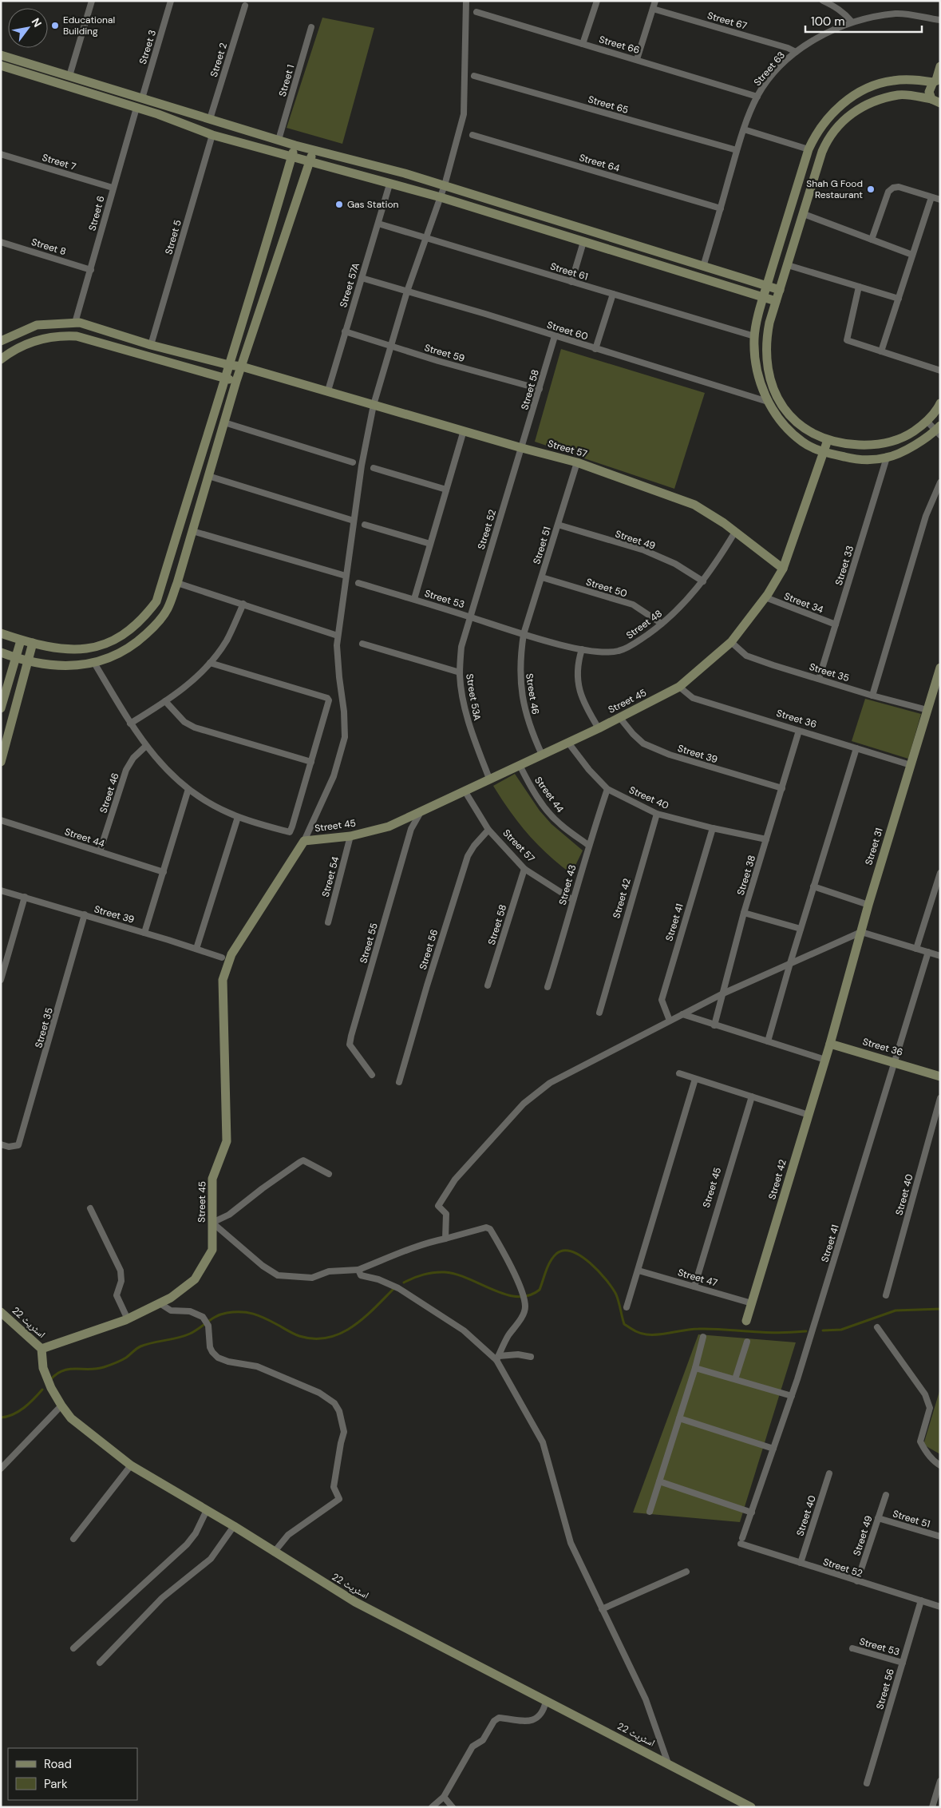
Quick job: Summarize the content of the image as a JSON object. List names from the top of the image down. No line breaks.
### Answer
{"streets":{"street":["Street 67","Street 66","Street 3","Street 2","Street 63","Street 1","Street 65","Street 7","Street 64","Street 6","Street 5","Street 8","Street 61","Street 57A","Street 60","Street 59","Street 58","Street 57","Street 52","Street 49","Street 51","Street 33","Street 50","Street 53","Street 34","Street 48","Street 35","Street 46","Street 53A","Street 45","Street 36","Street 39","Street 44","Street 40","Street 31","Street 38","Street 54","Street 43","Street 42","Street 41","Street 55","Street 56","Street 47","اسٹریٹ 22"]},"crossings":[["Street 67","Street 63"],["Street 66","Street 63"],["Street 63","Street 65"],["Street 63","Street 64"],["Street 7","Street 6"],["Street 6","Street 8"],["Street 6","Street 57"],["Street 5","Street 57"],["Street 61","Street 57A"],["Street 57A","Street 60"],["Street 57A","Street 59"],["Street 57A","Street 57"],["Street 60","Street 58"],["Street 59","Street 58"],["Street 58","Street 57"],["Street 58","Street 52"],["Street 57","Street 52"],["Street 57","Street 51"],["Street 57","Street 48"],["Street 57","Street 45"],["Street 57","Street 43"],["Street 57","Street 56"],["Street 52","Street 49"],["Street 52","Street 53"],["Street 52","Street 53A"],["Street 52","Street 40"],["Street 52","Street 41"],["Street 52","Street 56"],["Street 49","Street 51"],["Street 49","Street 48"],["Street 51","Street 50"],["Street 51","Street 53"],["Street 51","Street 48"],["Street 51","Street 46"],["Street 33","Street 34"],["Street 33","Street 35"],["Street 50","Street 48"],["Street 53","Street 48"],["Street 53","Street 46"],["Street 53","Street 53A"],["Street 53","Street 56"],["Street 34","Street 45"],["Street 48","Street 46"],["Street 35","Street 45"],["Street 35","Street 39"],["Street 35","Street 31"],["Street 46","Street 45"],["Street 46","Street 44"],["Street 53A","Street 45"],["Street 45","Street 36"],["Street 45","Street 39"],["Street 45","Street 44"],["Street 45","Street 40"],["Street 45","Street 54"],["Street 45","Street 55"],["Street 45","Street 47"],["Street 45","اسٹریٹ 22"],["Street 36","Street 31"],["Street 36","Street 38"],["Street 36","Street 42"],["Street 36","Street 41"],["Street 39","Street 38"],["Street 44","Street 43"],["Street 40","Street 38"],["Street 40","Street 43"],["Street 40","Street 42"],["Street 40","Street 41"],["Street 31","Street 42"],["Street 42","Street 47"]],"places":["Educational Building","Shah G Food Restaurant","Gas Station"],"legend":["Road","Park"],"scale_bar":"100 m","north":"top right"}
